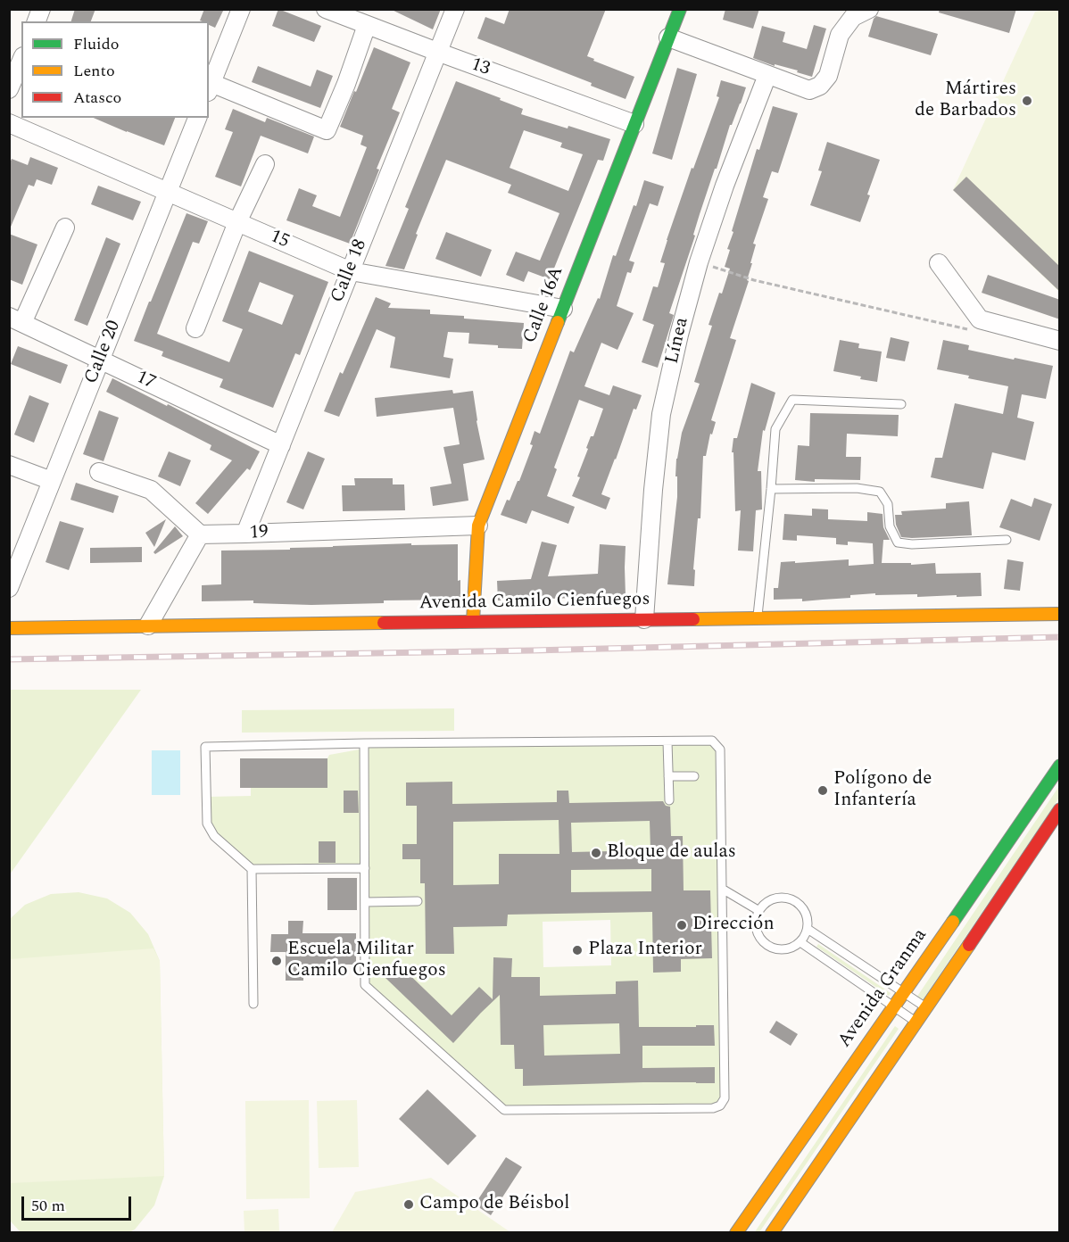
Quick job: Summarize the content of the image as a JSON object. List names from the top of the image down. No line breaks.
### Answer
{"streets":{"street":["13","15","Calle 18","Calle 16A","Línea","Calle 20","17","19","Avenida Camilo Cienfuegos","Avenida Granma"]},"crossings":[["13","Calle 18"],["13","Calle 16A"],["15","Calle 18"],["15","Calle 16A"],["15","Calle 20"],["Calle 18","17"],["Calle 18","19"],["Calle 16A","19"],["Calle 16A","Avenida Camilo Cienfuegos"],["Línea","Avenida Camilo Cienfuegos"],["Calle 20","17"]],"places":["Mártires de Barbados","Polígono de Infantería","Bloque de aulas","Dirección","Plaza Interior","Escuela Militar Camilo Cienfuegos","Campo de Béisbol"],"legend":["Fluido","Lento","Atasco"],"scale_bar":"50 m"}
